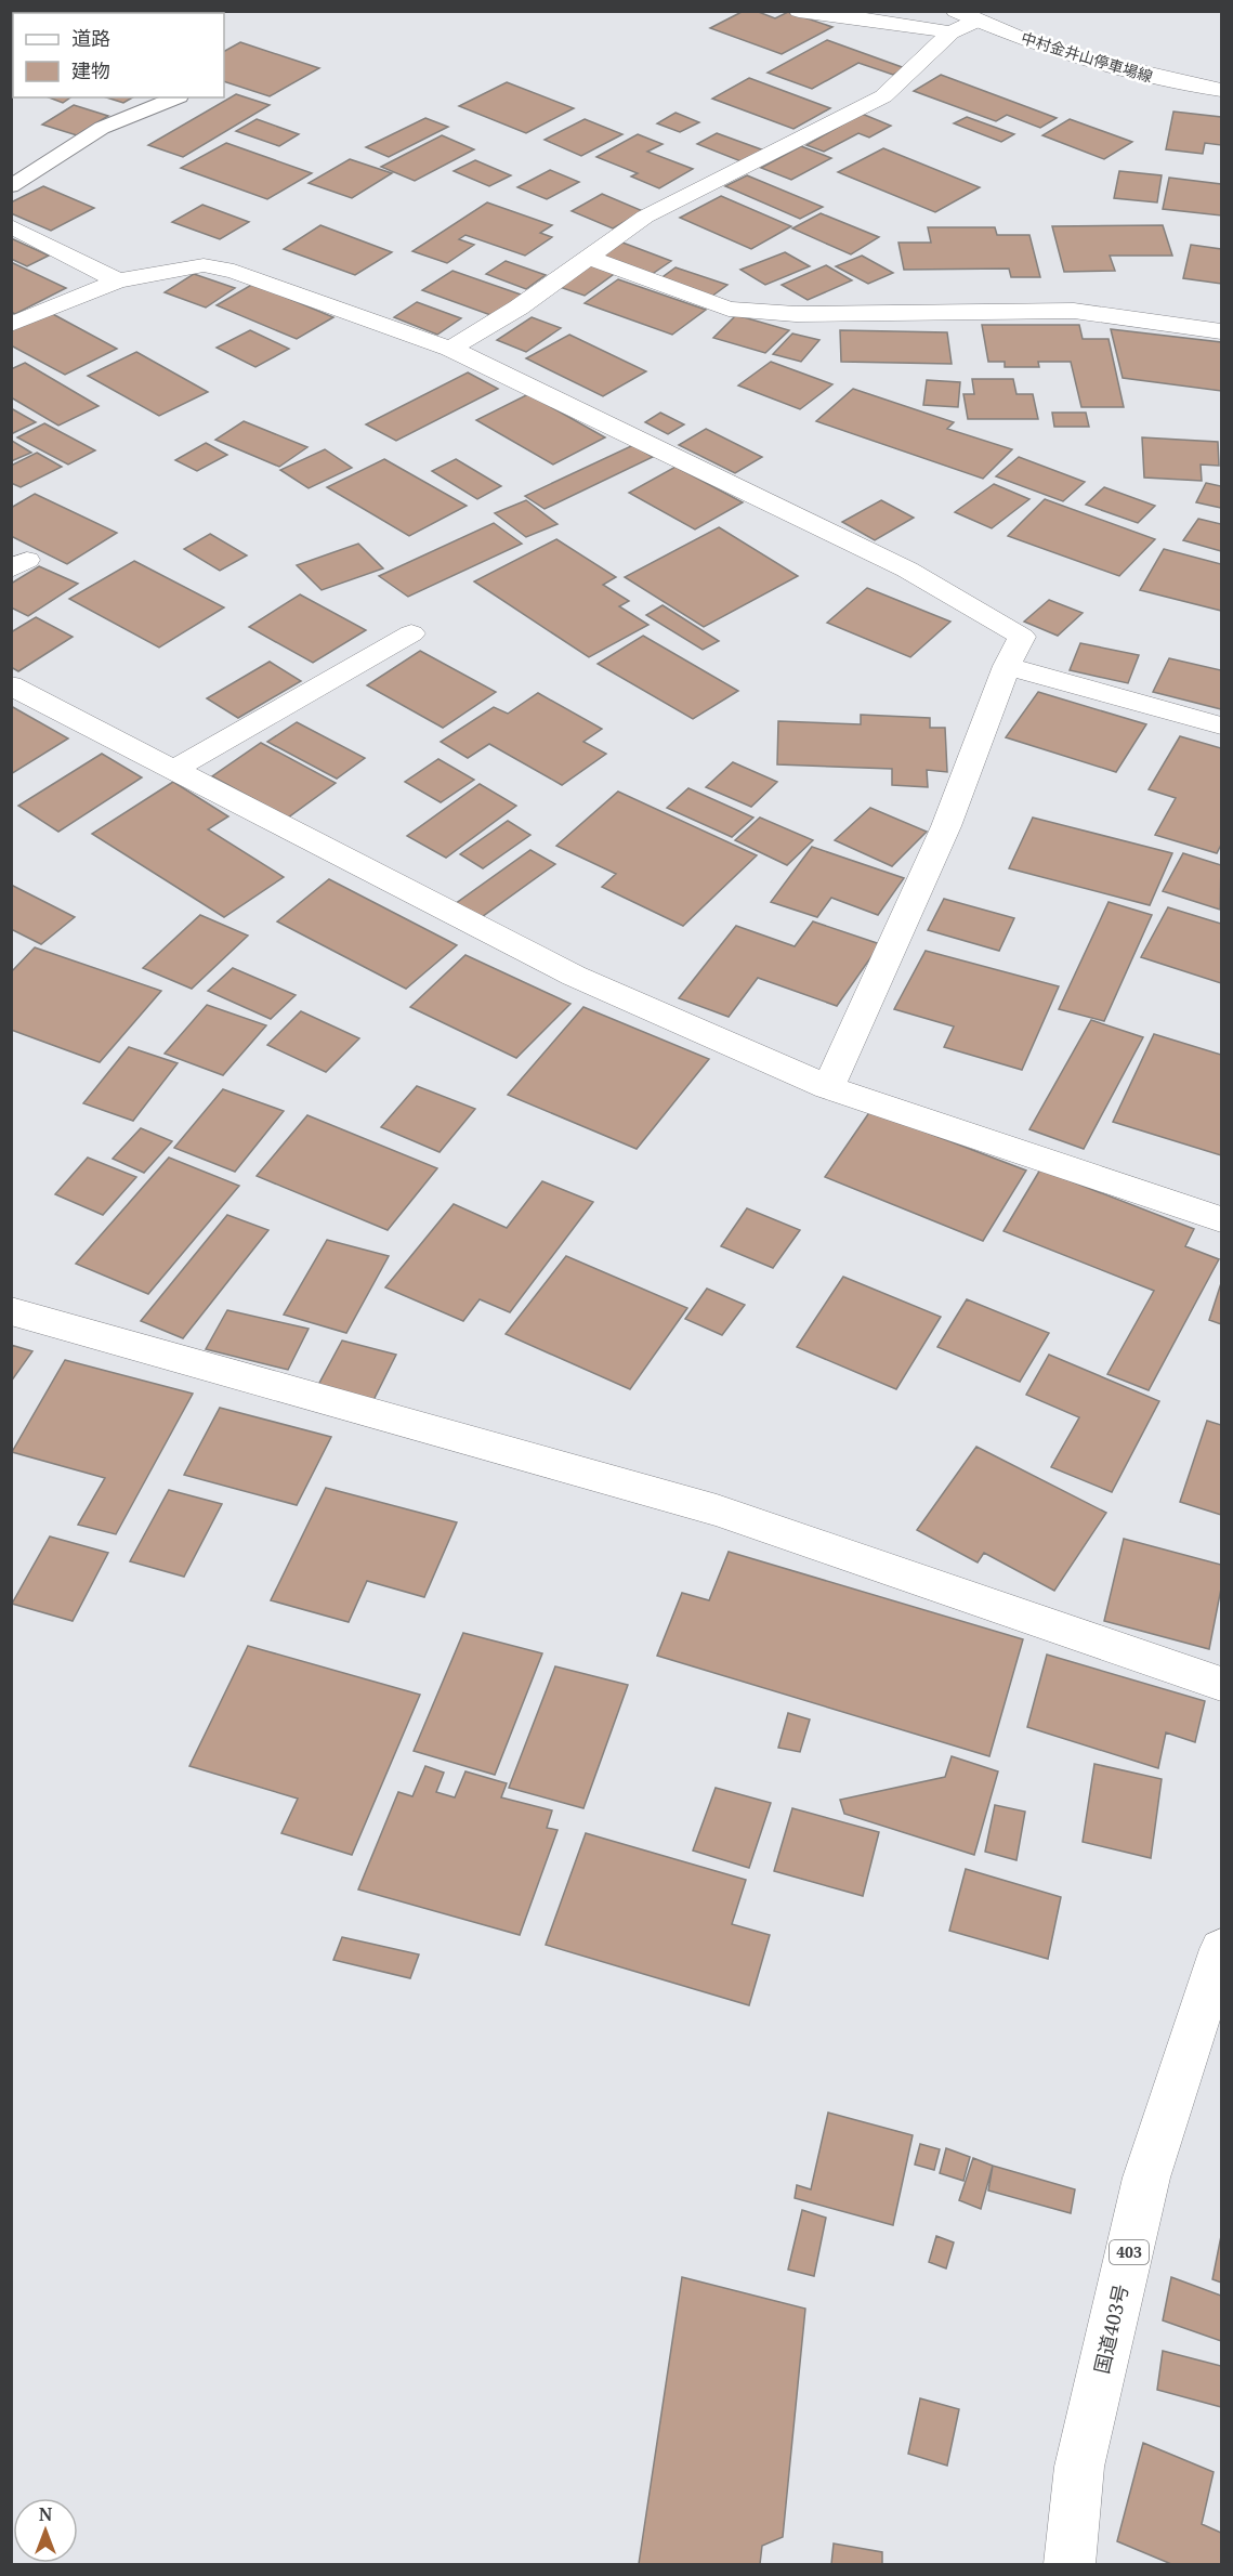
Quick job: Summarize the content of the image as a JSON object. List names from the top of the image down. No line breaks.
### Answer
{"streets":{"main road":["中村金井山停車場線","403","国道403号"]},"legend":["道路","建物"],"north":"top"}
